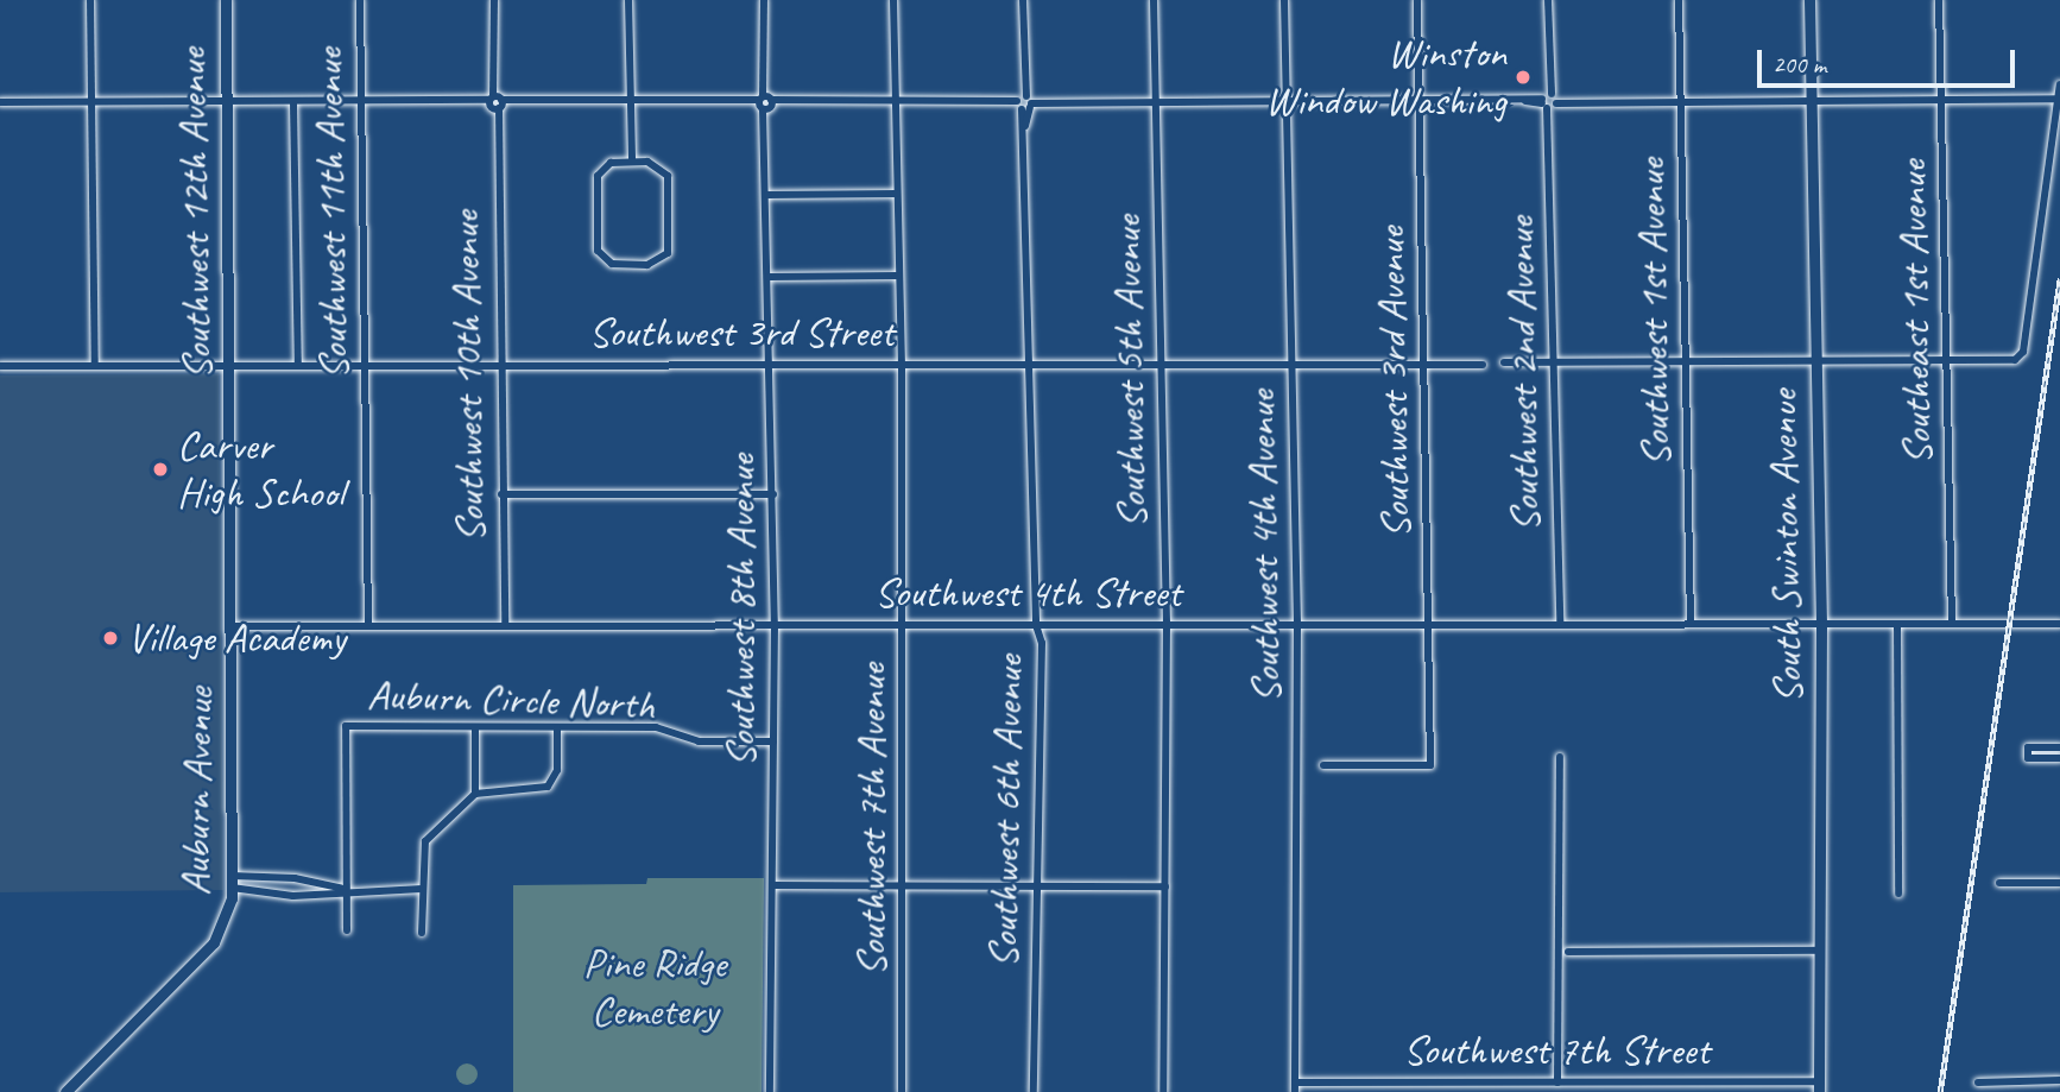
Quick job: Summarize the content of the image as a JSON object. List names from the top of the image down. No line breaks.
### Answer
{"streets":{"street":["Southwest 12th Avenue","Southwest 11th Avenue","Southwest 1st Avenue","Southeast 1st Avenue","Southwest 3rd Street","Southwest 5th Avenue","Southwest 2nd Avenue","Southwest 10th Avenue","Southwest 3rd Avenue","Southwest 4th Avenue","South Swinton Avenue","Southwest 4th Street","Southwest 8th Avenue","Auburn Circle North","Auburn Avenue","Southwest 6th Avenue","Southwest 7th Avenue","Southwest 7th Street"]},"crossings":[["Southwest 12th Avenue","Southwest 3rd Street"],["Southwest 12th Avenue","Southwest 4th Street"],["Southwest 12th Avenue","Auburn Avenue"],["Southwest 11th Avenue","Southwest 3rd Street"],["Southwest 11th Avenue","Southwest 4th Street"],["Southwest 1st Avenue","Southwest 4th Street"],["Southeast 1st Avenue","Southwest 4th Street"],["Southwest 3rd Street","Southwest 5th Avenue"],["Southwest 3rd Street","Southwest 10th Avenue"],["Southwest 3rd Street","Southwest 3rd Avenue"],["Southwest 3rd Street","Southwest 4th Avenue"],["Southwest 3rd Street","Southwest 8th Avenue"],["Southwest 3rd Street","Southwest 6th Avenue"],["Southwest 3rd Street","Southwest 7th Avenue"],["Southwest 5th Avenue","Southwest 4th Street"],["Southwest 2nd Avenue","Southwest 4th Street"],["Southwest 10th Avenue","Southwest 4th Street"],["Southwest 3rd Avenue","Southwest 4th Street"],["Southwest 4th Avenue","Southwest 4th Street"],["Southwest 4th Avenue","Southwest 7th Street"],["South Swinton Avenue","Southwest 4th Street"],["South Swinton Avenue","Southwest 7th Street"],["Southwest 4th Street","Southwest 8th Avenue"],["Southwest 4th Street","Auburn Avenue"],["Southwest 4th Street","Southwest 6th Avenue"],["Southwest 4th Street","Southwest 7th Avenue"],["Southwest 8th Avenue","Auburn Circle North"]],"parks":["Pine Ridge Cemetery"],"places":["Winston Window Washing","Carver High School","Village Academy"],"scale_bar":"200 m"}
